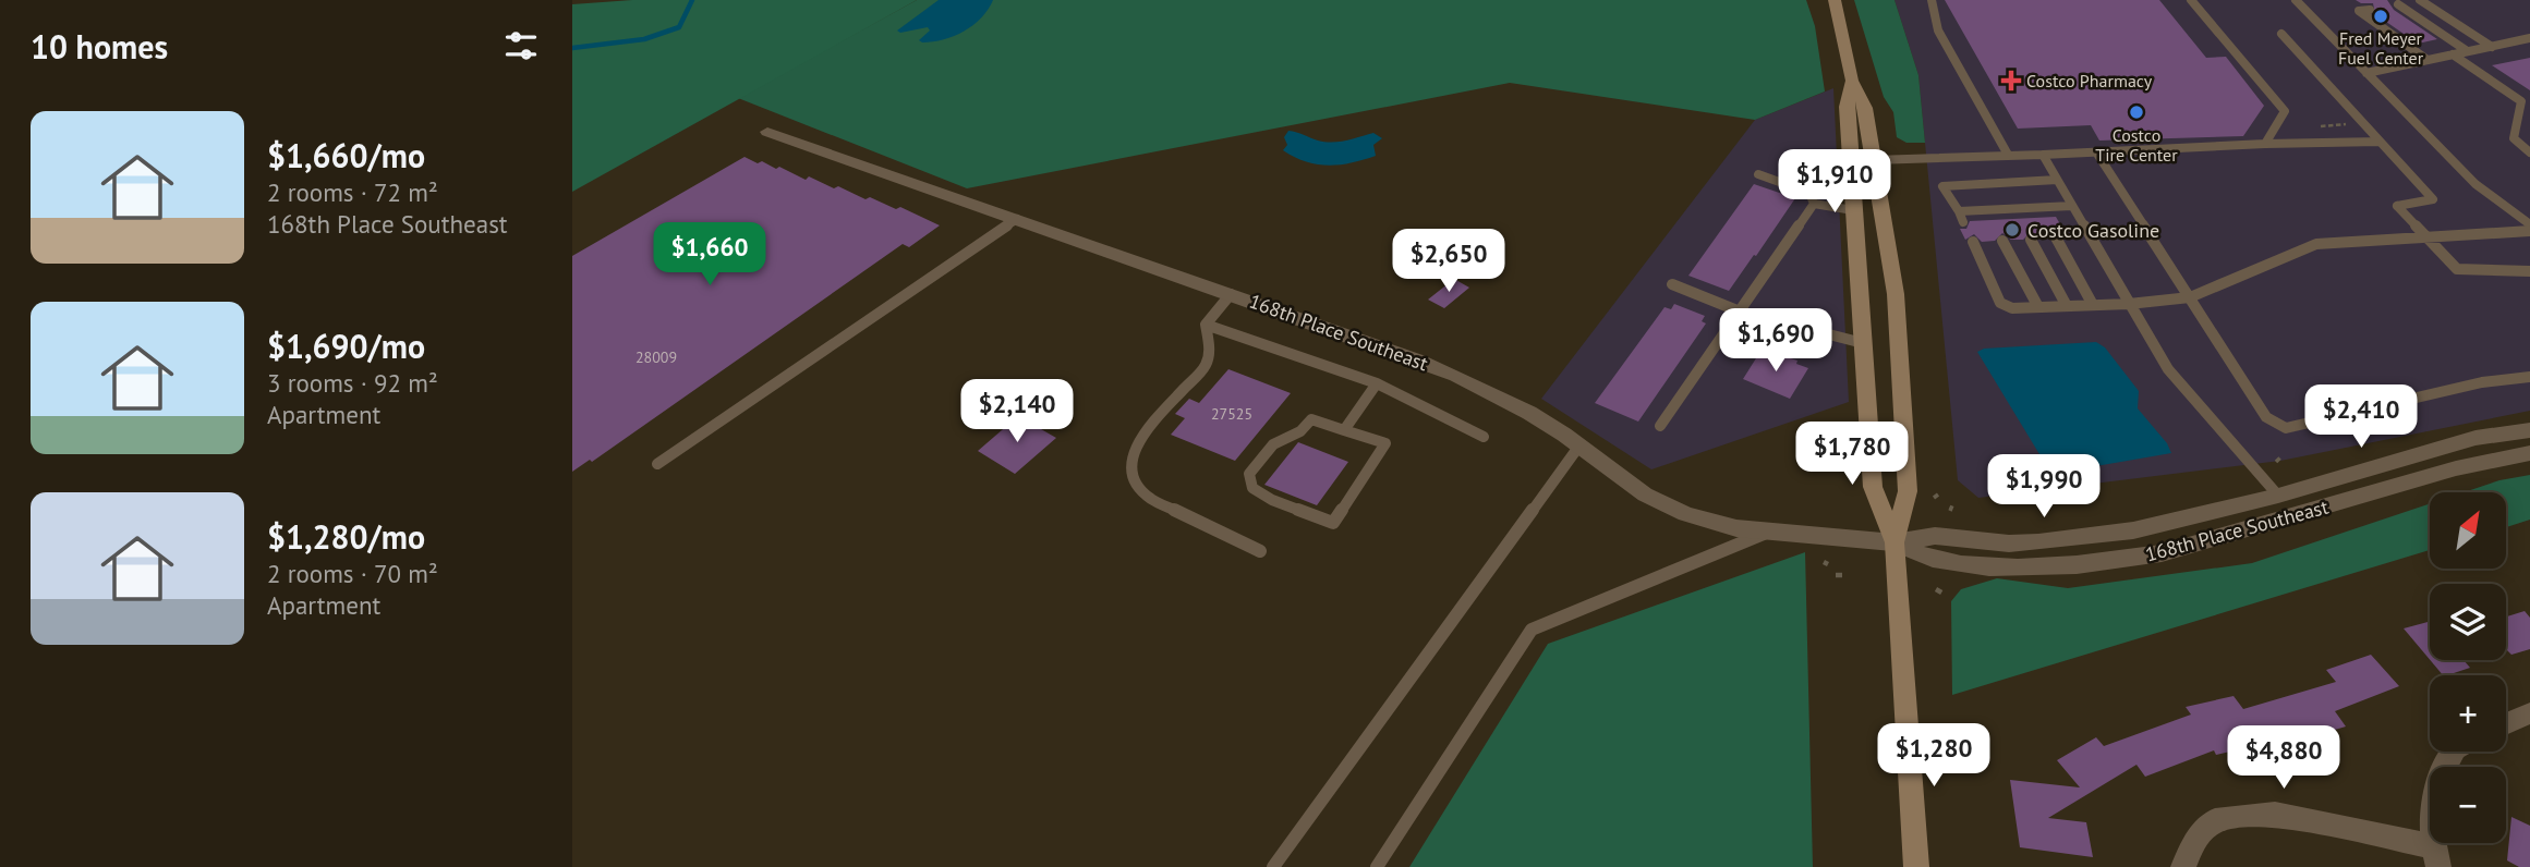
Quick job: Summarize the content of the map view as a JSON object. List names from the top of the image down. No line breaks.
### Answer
{"streets":{"street":["168th Place Southeast"]},"places":{"other":["Fred Meyer Fuel Center","Costco Tire Center","Costco Gasoline"],"health":["Costco Pharmacy"]},"house_numbers":["28009","27525"],"north":"top right","page":{"heading":"10 homes","list":[{"name":"$1,660/mo","note":"2 rooms · 72 m² · 168th Place Southeast"},{"name":"$1,690/mo","note":"3 rooms · 92 m² · Apartment"},{"name":"$1,280/mo","note":"2 rooms · 70 m² · Apartment"}],"price":["$1,910","$1,660","$2,650","$1,690","$2,140","$2,410","$1,780","$1,990","$1,280","$4,880"],"map_buttons":["+","−"]}}
